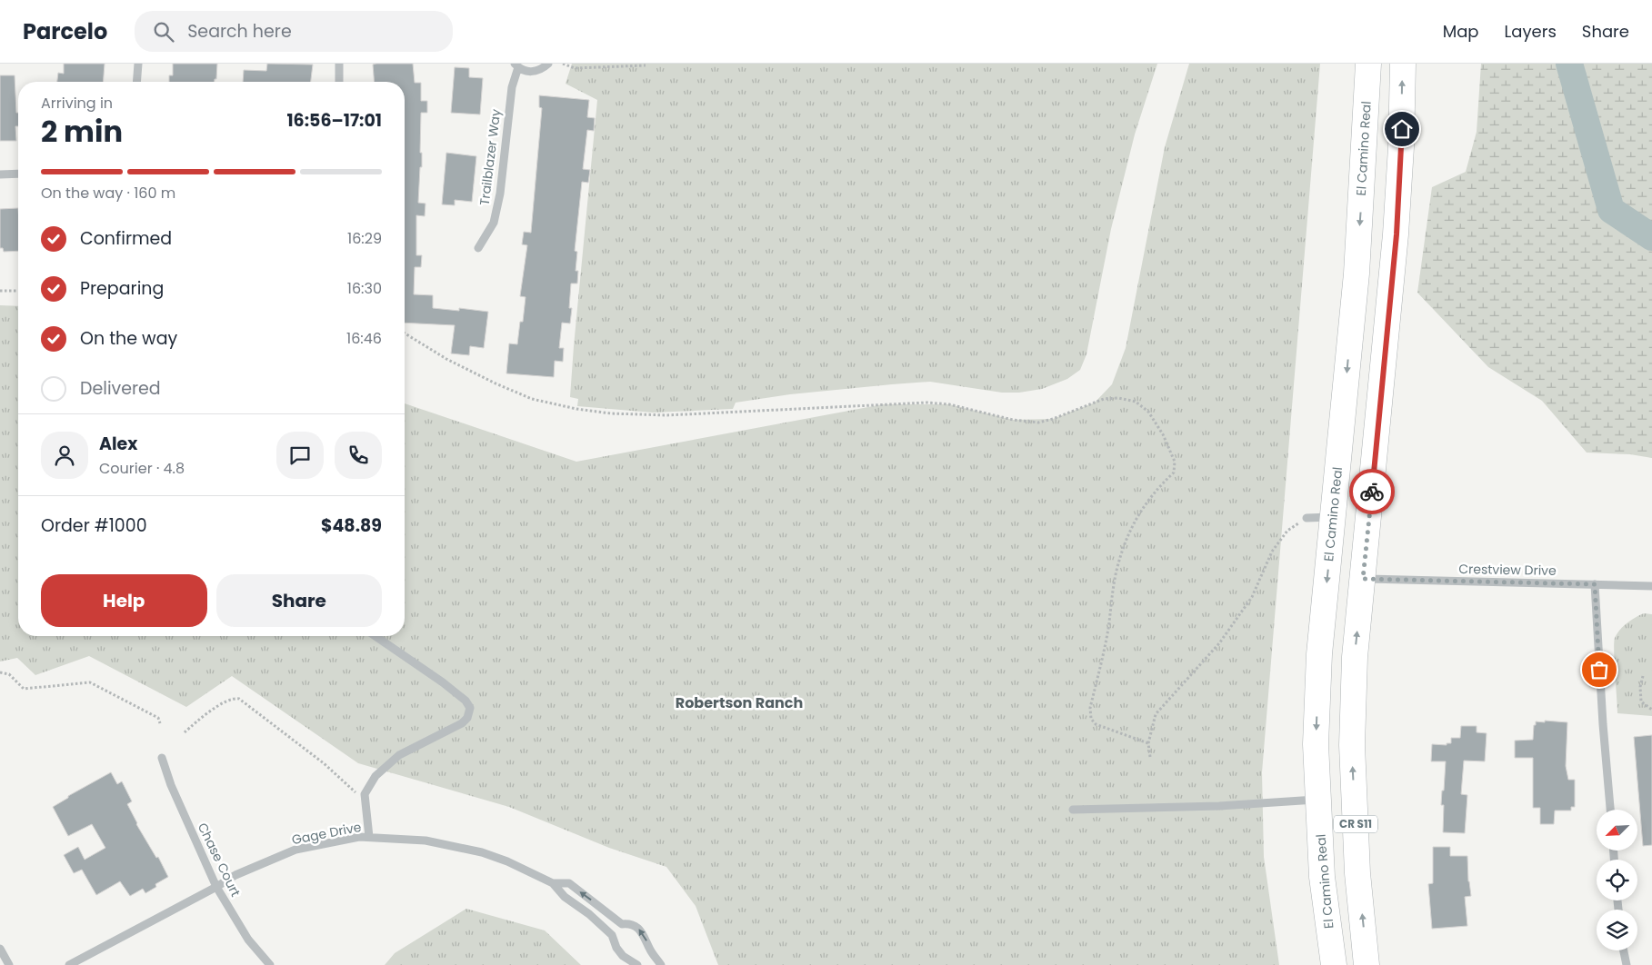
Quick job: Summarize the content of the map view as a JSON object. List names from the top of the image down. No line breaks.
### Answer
{"streets":{"main road":["El Camino Real","CR S11"],"street":["Trailblazer Way","Crestview Drive","Gage Drive","Chase Court"]},"crossings":[["Crestview Drive","CR S11"],["Gage Drive","Chase Court"]],"districts":["Robertson Ranch"],"north":"bottom left","page":{"header":"Parcelo","search":"Search here","nav":["Map","Layers","Share"],"heading":["2 min","Arriving in","16:56–17:01"],"panel":["Alex","Courier · 4.8","Order #1000","$48.89"],"bar":"On the way · 160 m","list":[["Confirmed","16:29"],["Preparing","16:30"],["On the way","16:46"],"Delivered"],"buttons":["Help","Share"]}}
